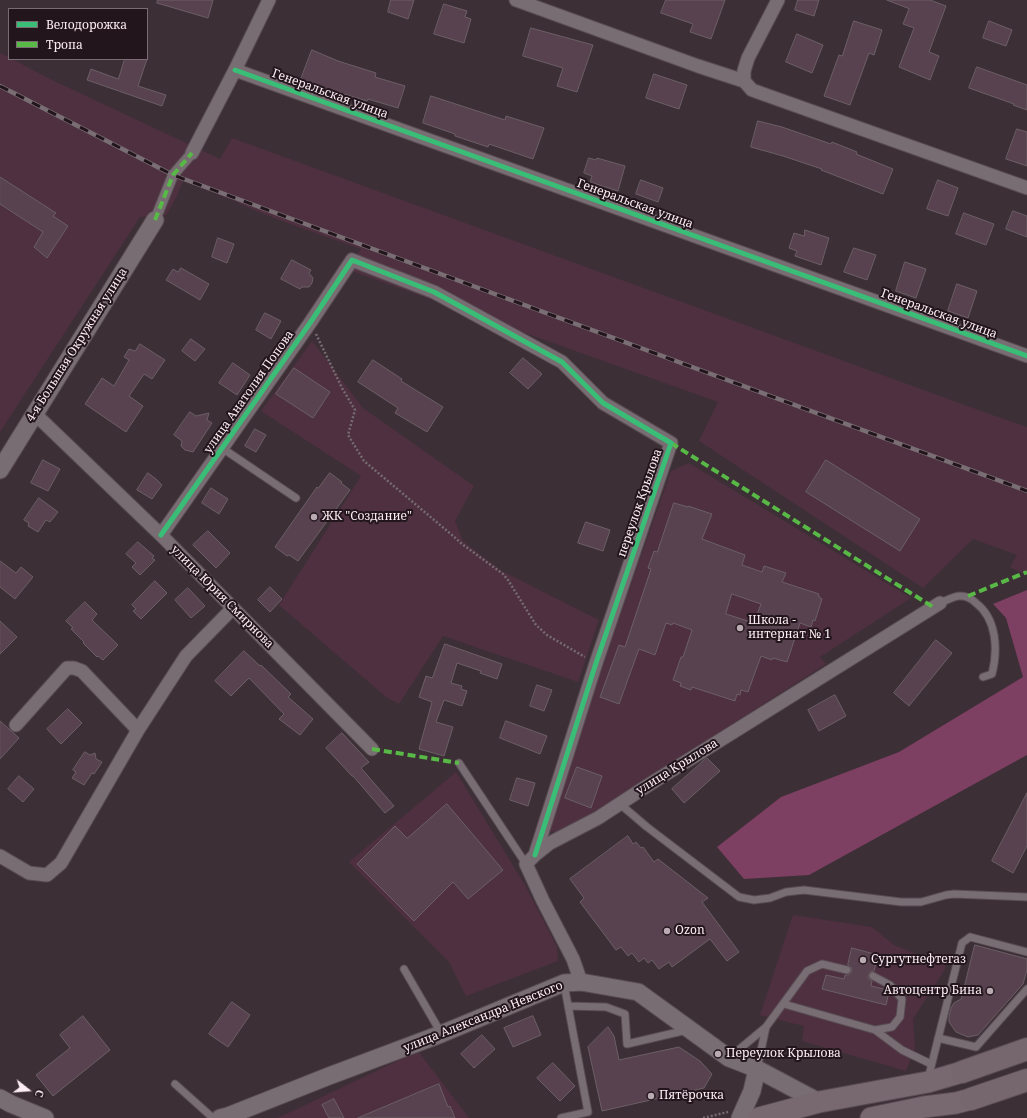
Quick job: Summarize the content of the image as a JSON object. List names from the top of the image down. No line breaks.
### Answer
{"streets":{"street":["Генеральская улица","4-я Большая Окружная улица","улица Анатолия Попова","переулок Крылова","улица Юрия Смирнова","улица Крылова","улица Александра Невского"]},"crossings":[["4-я Большая Окружная улица","улица Юрия Смирнова"],["улица Анатолия Попова","переулок Крылова"],["улица Анатолия Попова","улица Юрия Смирнова"],["переулок Крылова","улица Крылова"]],"places":["ЖК \"Создание\"","Школа - интернат № 1","Ozon","Сургутнефтегаз","Автоцентр Бина","Переулок Крылова","Пятёрочка"],"legend":["Велодорожка","Тропа"],"north":"right"}
